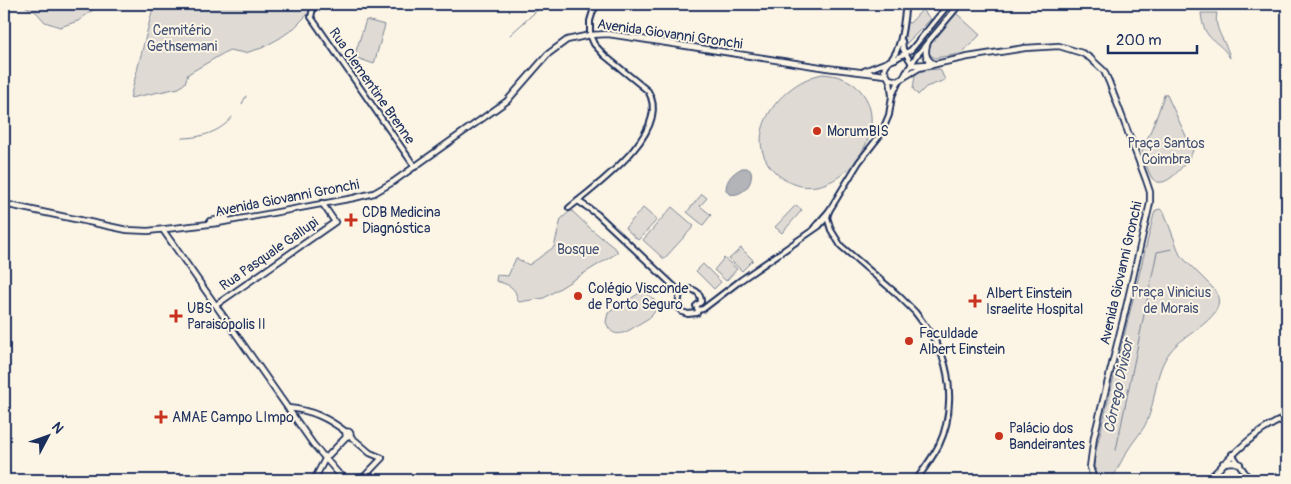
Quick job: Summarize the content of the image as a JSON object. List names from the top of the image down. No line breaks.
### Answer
{"streets":{"main road":["Avenida Giovanni Gronchi","Rua Pasquale Gallupi"],"street":["Rua Clementine Brenne"]},"crossings":[["Avenida Giovanni Gronchi","Rua Clementine Brenne"],["Avenida Giovanni Gronchi","Rua Pasquale Gallupi"]],"water":["Córrego Divisor"],"parks":["Cemitério Gethsemani","Praça Santos Coimbra","Bosque","Praça Vinicius de Morais"],"places":{"other":["MorumBIS","Colégio Visconde de Porto Seguro","Faculdade Albert Einstein","Palácio dos Bandeirantes"],"health":["CDB Medicina Diagnóstica","Albert Einstein Israelite Hospital","UBS Paraisópolis II","AMAE Campo LImpo"]},"scale_bar":"200 m","north":"top right"}
